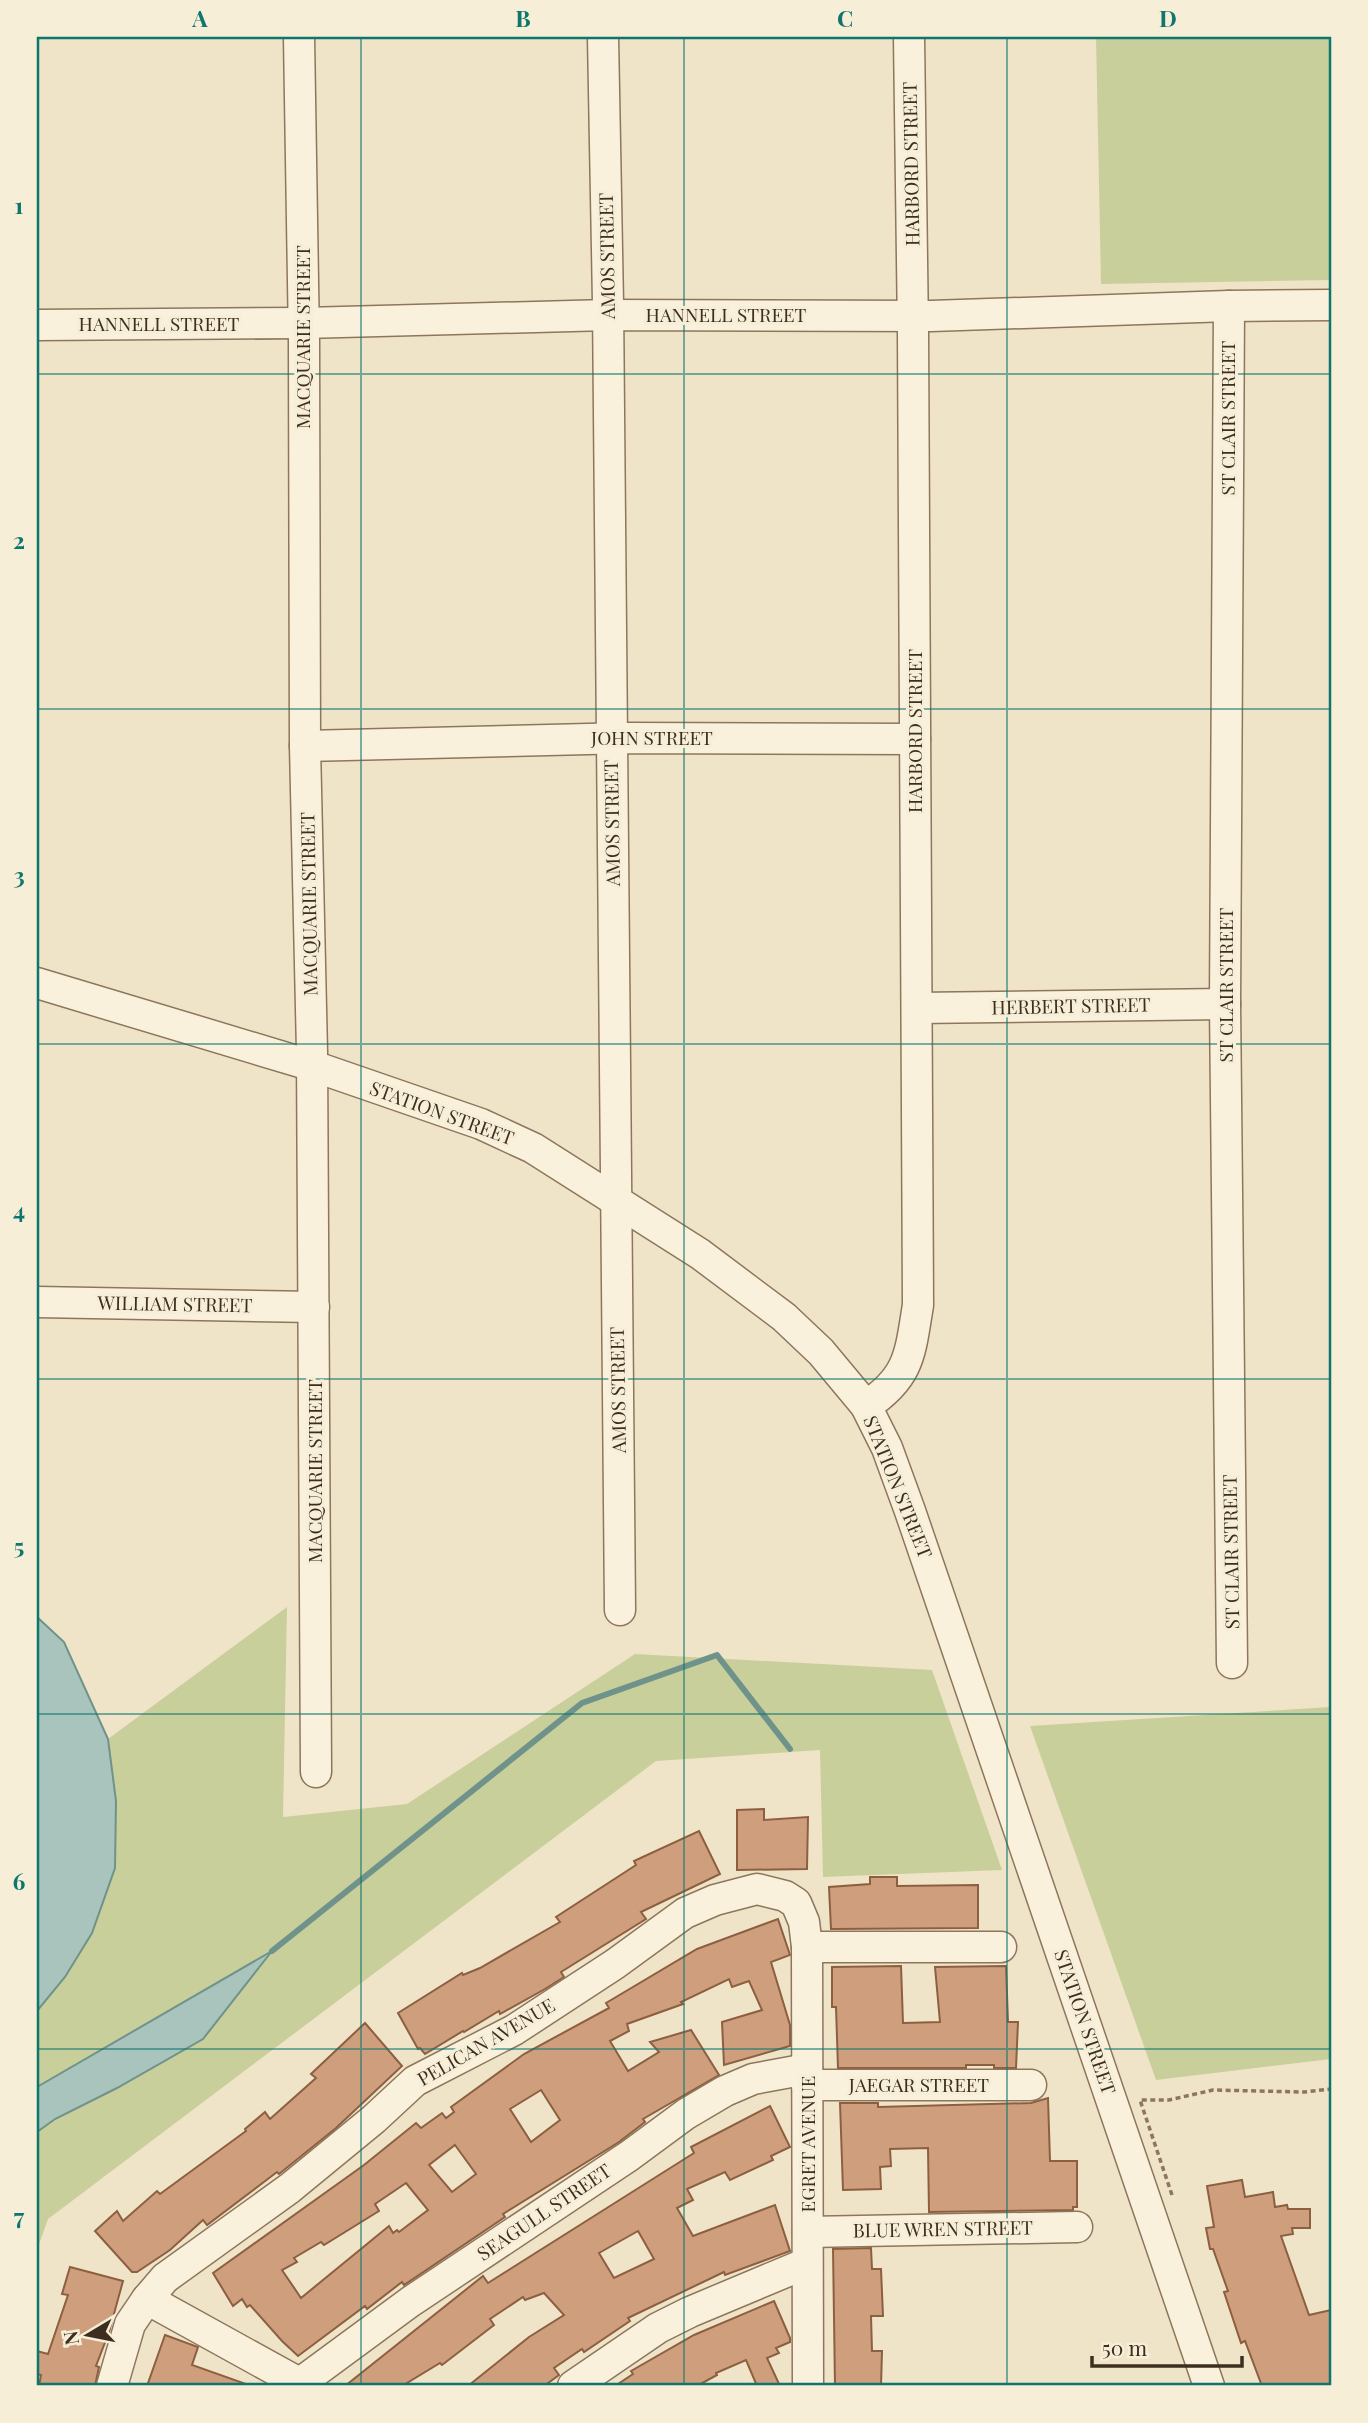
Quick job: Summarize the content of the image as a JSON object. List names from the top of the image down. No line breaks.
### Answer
{"streets":{"street":["HARBORD STREET","AMOS STREET","HANNELL STREET","MACQUARIE STREET","ST CLAIR STREET","JOHN STREET","HERBERT STREET","STATION STREET","WILLIAM STREET","PELICAN AVENUE","JAEGAR STREET","EGRET AVENUE","SEAGULL STREET","BLUE WREN STREET"]},"crossings":[["HARBORD STREET","HANNELL STREET"],["HARBORD STREET","JOHN STREET"],["HARBORD STREET","HERBERT STREET"],["HARBORD STREET","STATION STREET"],["AMOS STREET","HANNELL STREET"],["AMOS STREET","JOHN STREET"],["AMOS STREET","STATION STREET"],["HANNELL STREET","MACQUARIE STREET"],["HANNELL STREET","ST CLAIR STREET"],["MACQUARIE STREET","JOHN STREET"],["MACQUARIE STREET","STATION STREET"],["MACQUARIE STREET","WILLIAM STREET"],["ST CLAIR STREET","HERBERT STREET"],["PELICAN AVENUE","EGRET AVENUE"],["JAEGAR STREET","EGRET AVENUE"],["JAEGAR STREET","SEAGULL STREET"],["EGRET AVENUE","SEAGULL STREET"],["EGRET AVENUE","BLUE WREN STREET"]],"scale_bar":"50 m","north":"left","grid":{"columns":["A","B","C","D"],"rows":["1","2","3","4","5","6","7"]}}
